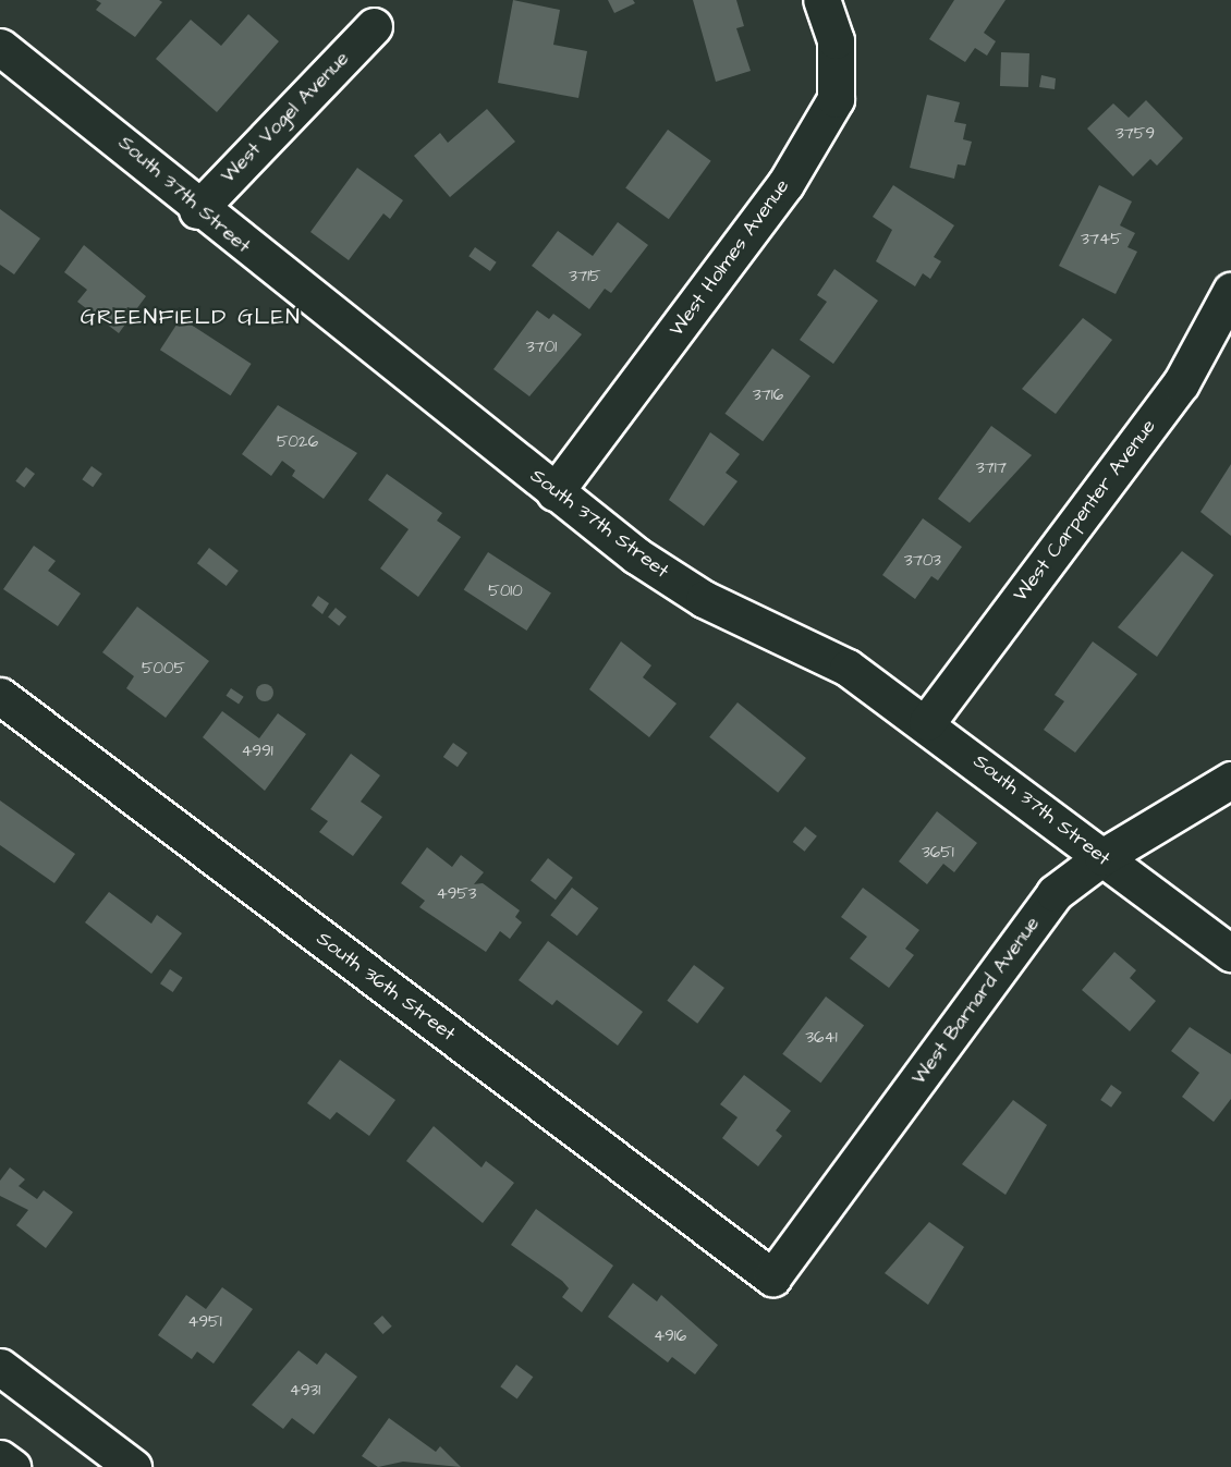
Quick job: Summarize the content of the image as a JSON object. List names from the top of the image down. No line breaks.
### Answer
{"streets":{"street":["West Vogel Avenue","South 37th Street","West Holmes Avenue","West Carpenter Avenue","South 36th Street","West Barnard Avenue"]},"crossings":[["West Vogel Avenue","South 37th Street"],["South 37th Street","West Holmes Avenue"],["South 37th Street","West Carpenter Avenue"],["South 37th Street","West Barnard Avenue"],["South 36th Street","West Barnard Avenue"]],"districts":["GREENFIELD GLEN"],"house_numbers":["3759","3745","3715","3701","3716","5026","3717","3703","5010","5005","4991","3651","4953","3641","4951","4916","4931"]}
